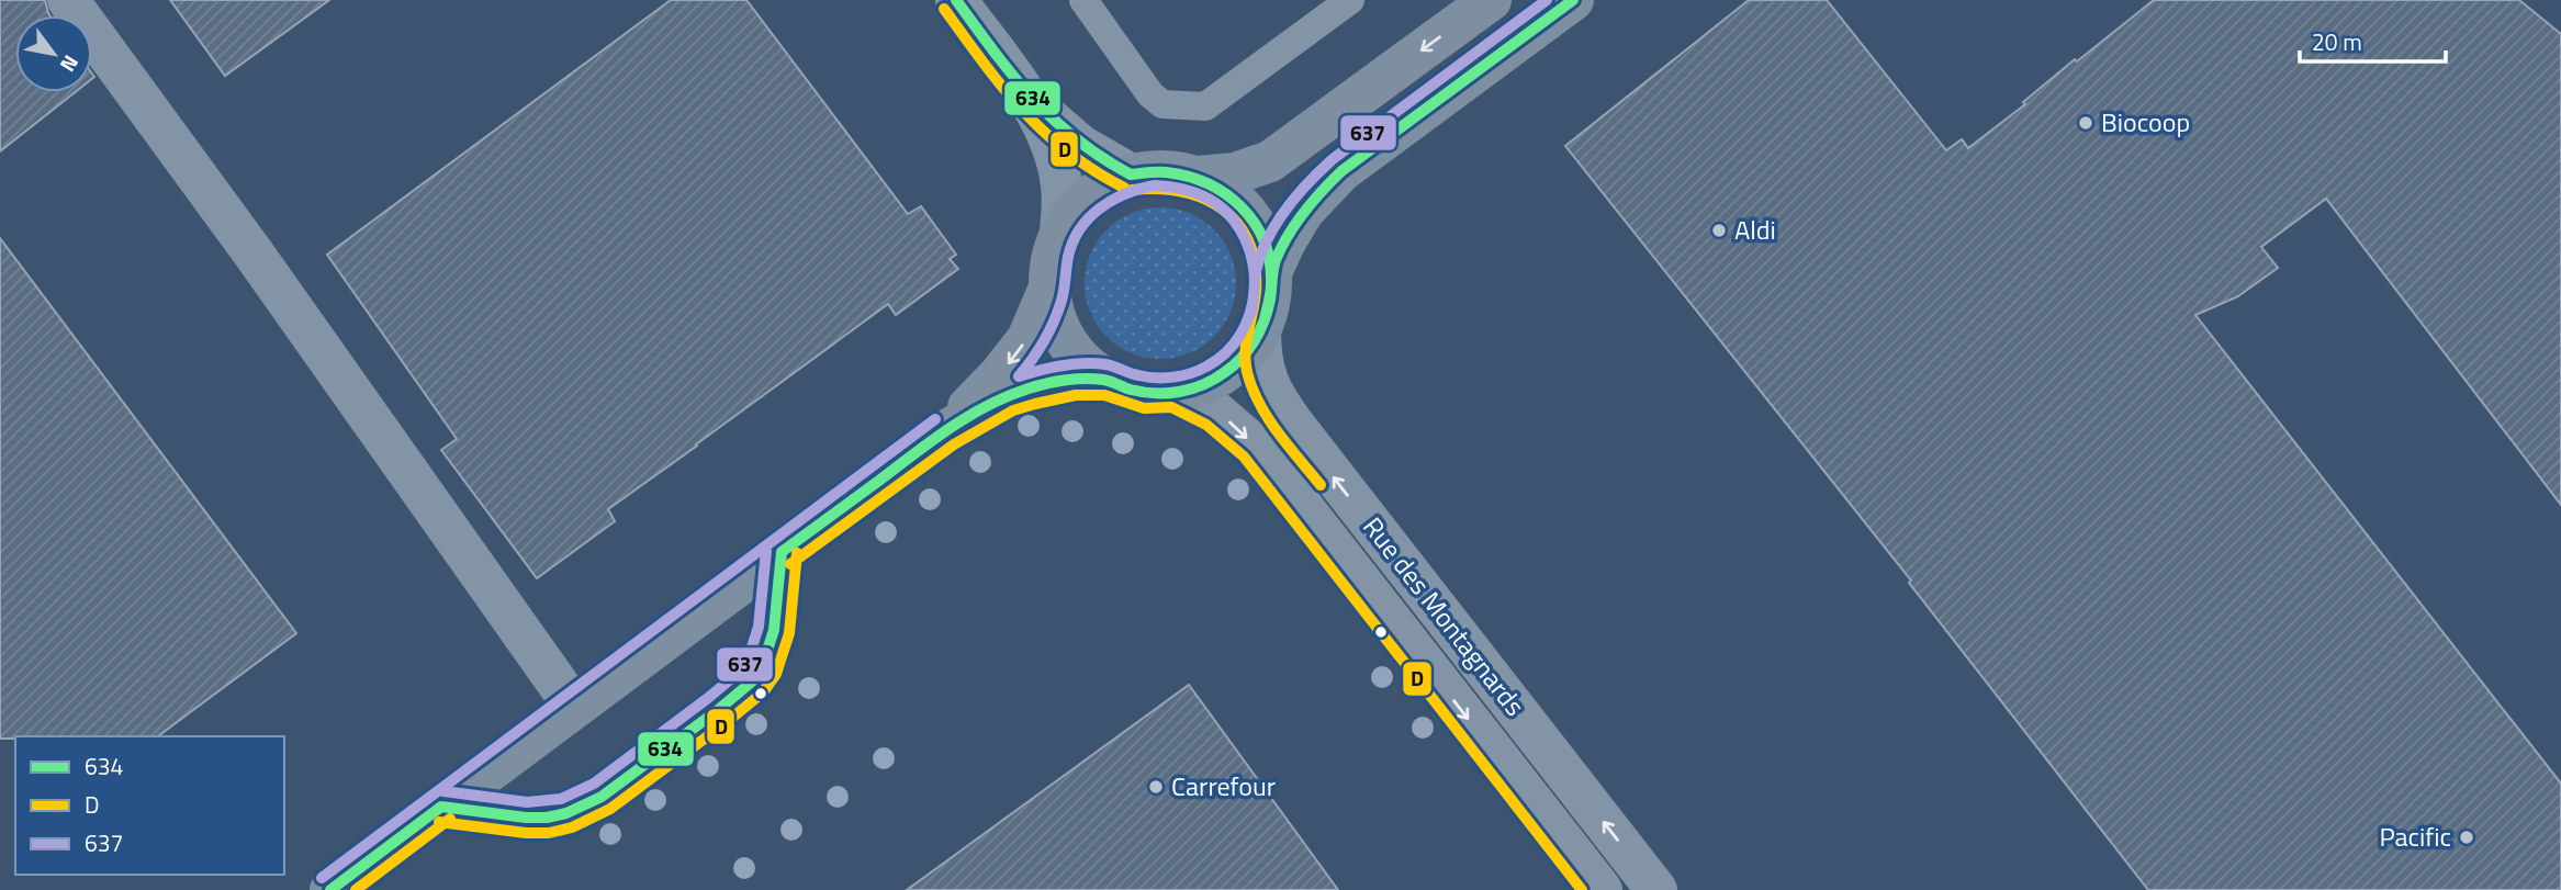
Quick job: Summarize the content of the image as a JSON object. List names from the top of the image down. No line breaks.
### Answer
{"streets":{"street":["Rue des Montagnards"]},"places":["Biocoop","Aldi","Carrefour","Pacific"],"lines":["transit line 634","transit line 637","transit line D"],"legend":["634","D","637"],"scale_bar":"20 m","north":"bottom right"}
